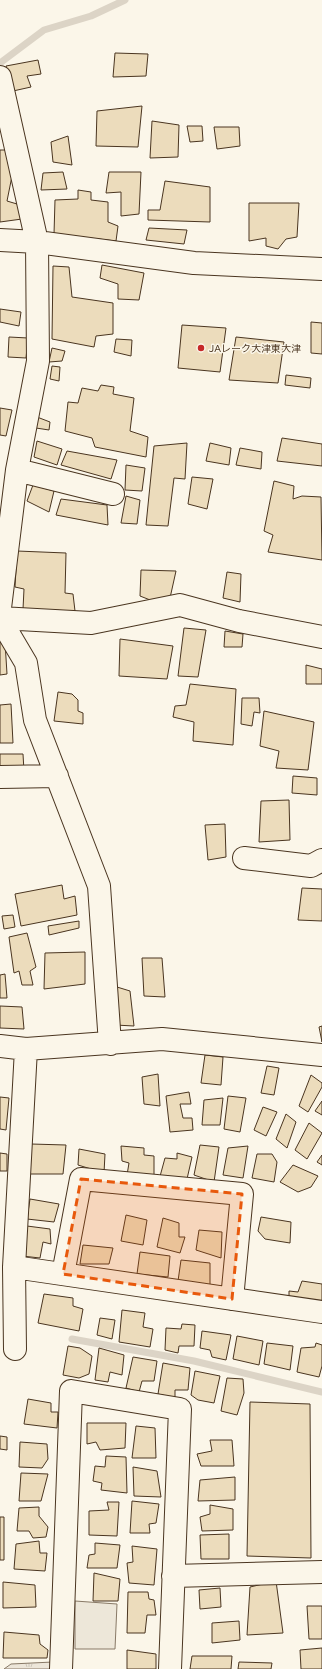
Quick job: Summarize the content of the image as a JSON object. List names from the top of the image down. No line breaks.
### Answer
{"places":["JAレーク大津東大津"]}
